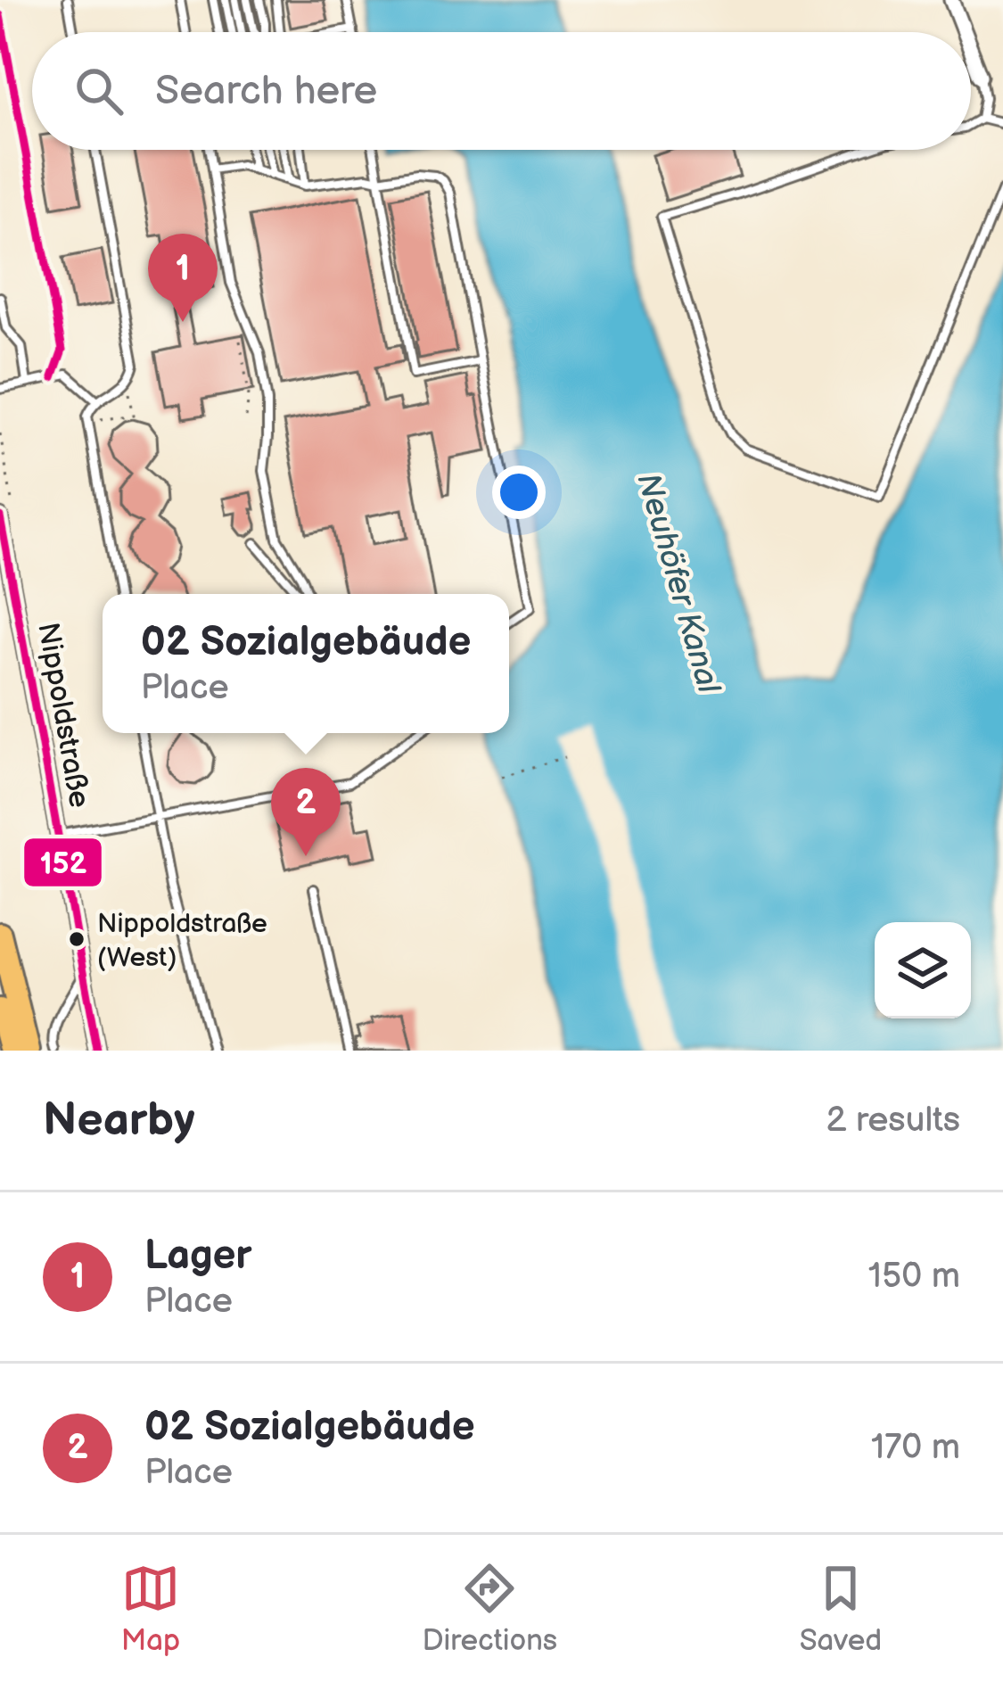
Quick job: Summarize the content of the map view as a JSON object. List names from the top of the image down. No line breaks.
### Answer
{"streets":{"street":["Nippoldstraße"]},"water":["Neuhöfer Kanal"],"places":["Nippoldstraße (West)"],"lines":["transit line 152"],"page":{"search":"Search here","pins":["1","2"],"popup":["02 Sozialgebäude","Place"],"heading":["Nearby","2 results"],"list":[{"mark":"1","name":"Lager","note":"Place","value":"150 m"},{"mark":"2","name":"02 Sozialgebäude","note":"Place","value":"170 m"}],"nav":["Map","Directions","Saved"]}}
